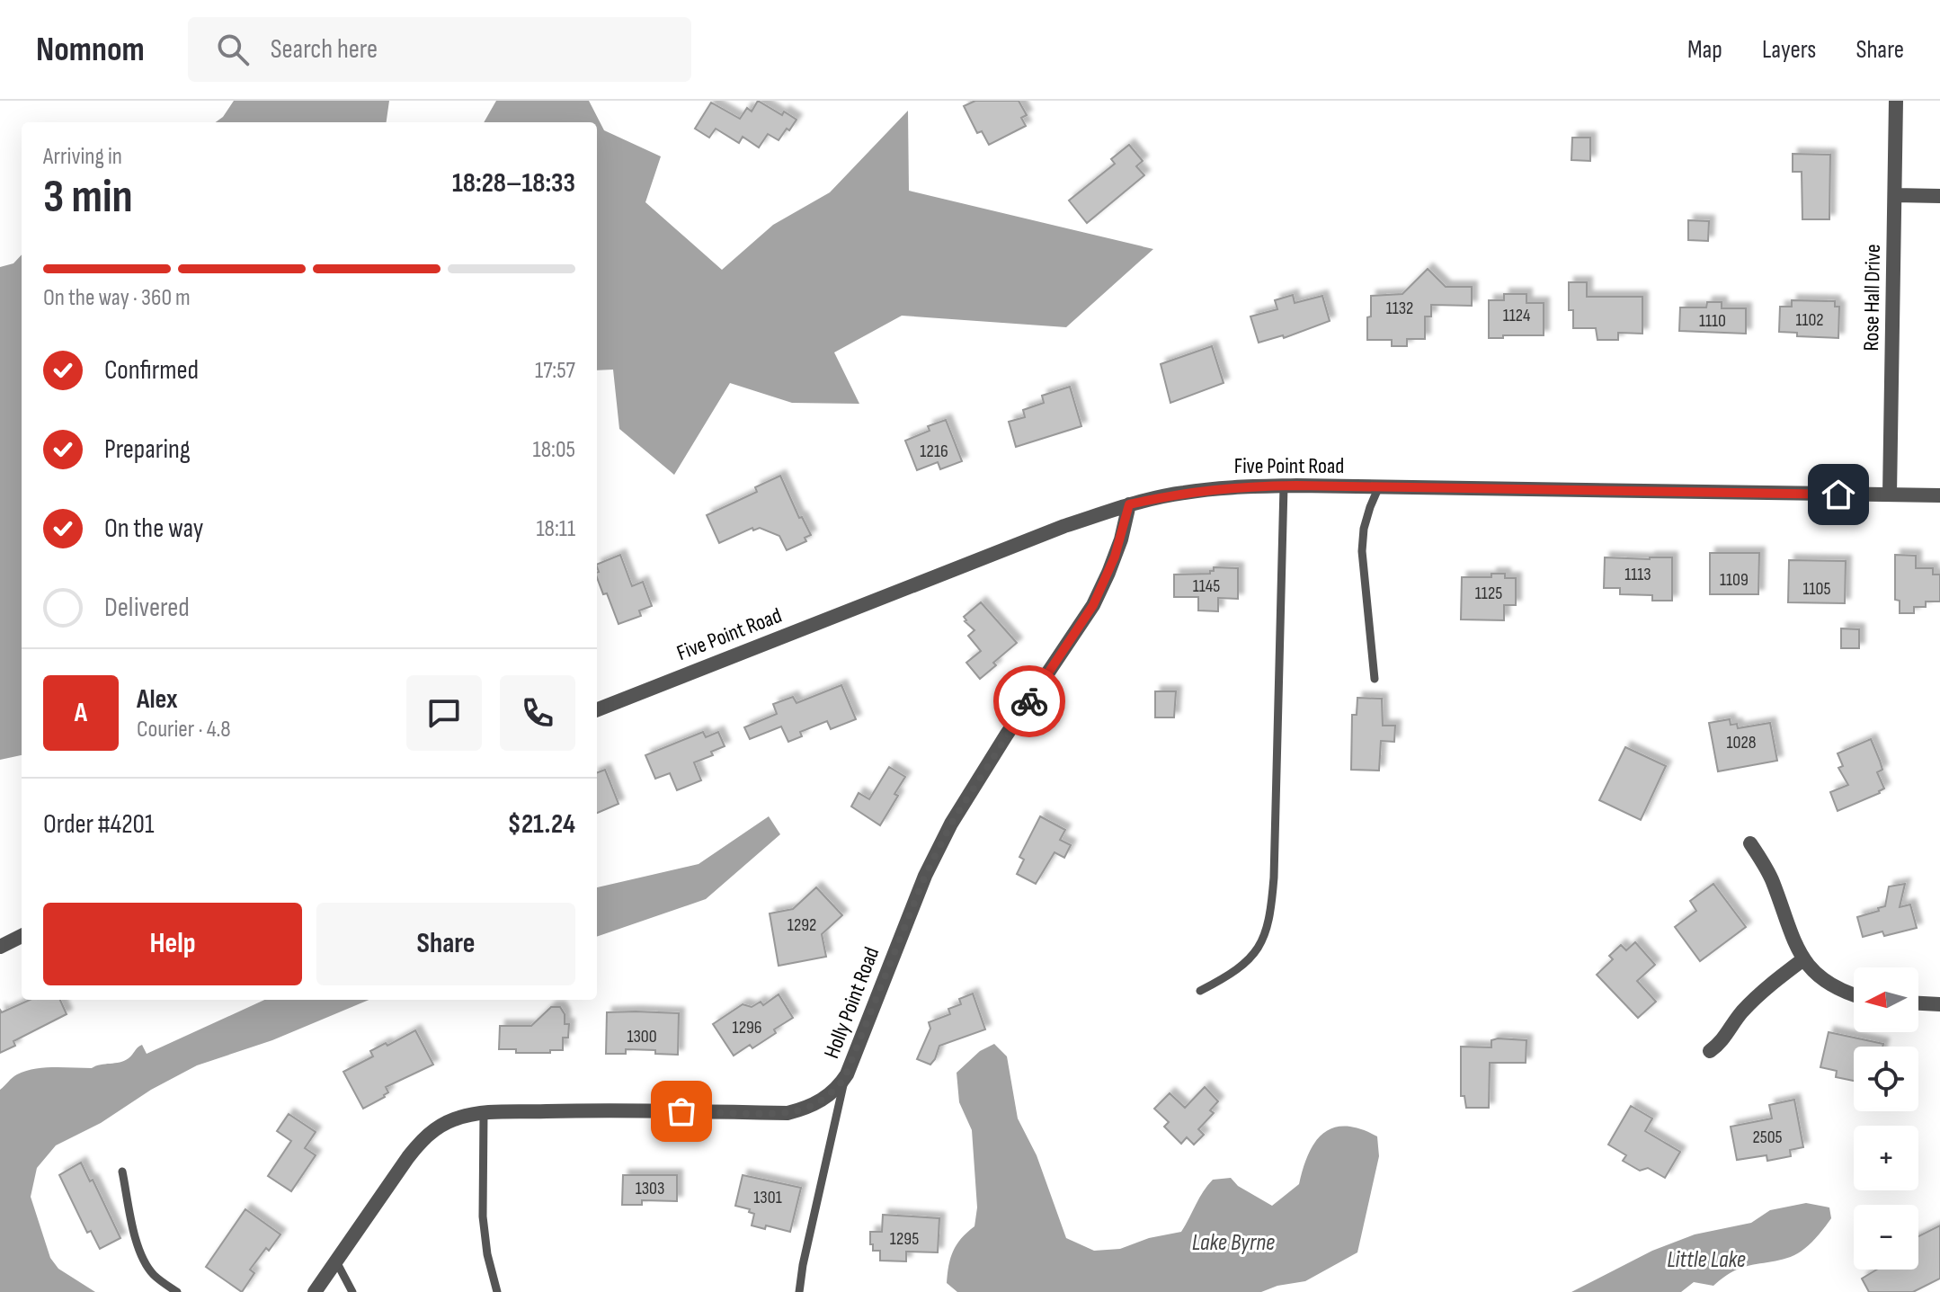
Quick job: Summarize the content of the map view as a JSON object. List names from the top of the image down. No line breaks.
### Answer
{"streets":{"street":["Rose Hall Drive","Five Point Road","Holly Point Road"]},"crossings":[["Rose Hall Drive","Five Point Road"],["Five Point Road","Holly Point Road"]],"water":["Lake Byrne","Little Lake"],"house_numbers":["1132","1124","1102","1110","1216","1113","1109","1145","1105","1125","1028","1292","1296","1300","2505","1303","1301","1295"],"north":"left","page":{"header":"Nomnom","search":"Search here","nav":["Map","Layers","Share"],"heading":["3 min","Arriving in","18:28–18:33"],"panel":["Alex","Courier · 4.8","Order #4201","$21.24"],"bar":"On the way · 360 m","list":[["Confirmed","17:57"],["Preparing","18:05"],["On the way","18:11"],"Delivered"],"round":"A","buttons":["Help","Share"],"map_buttons":["+","−"]}}
